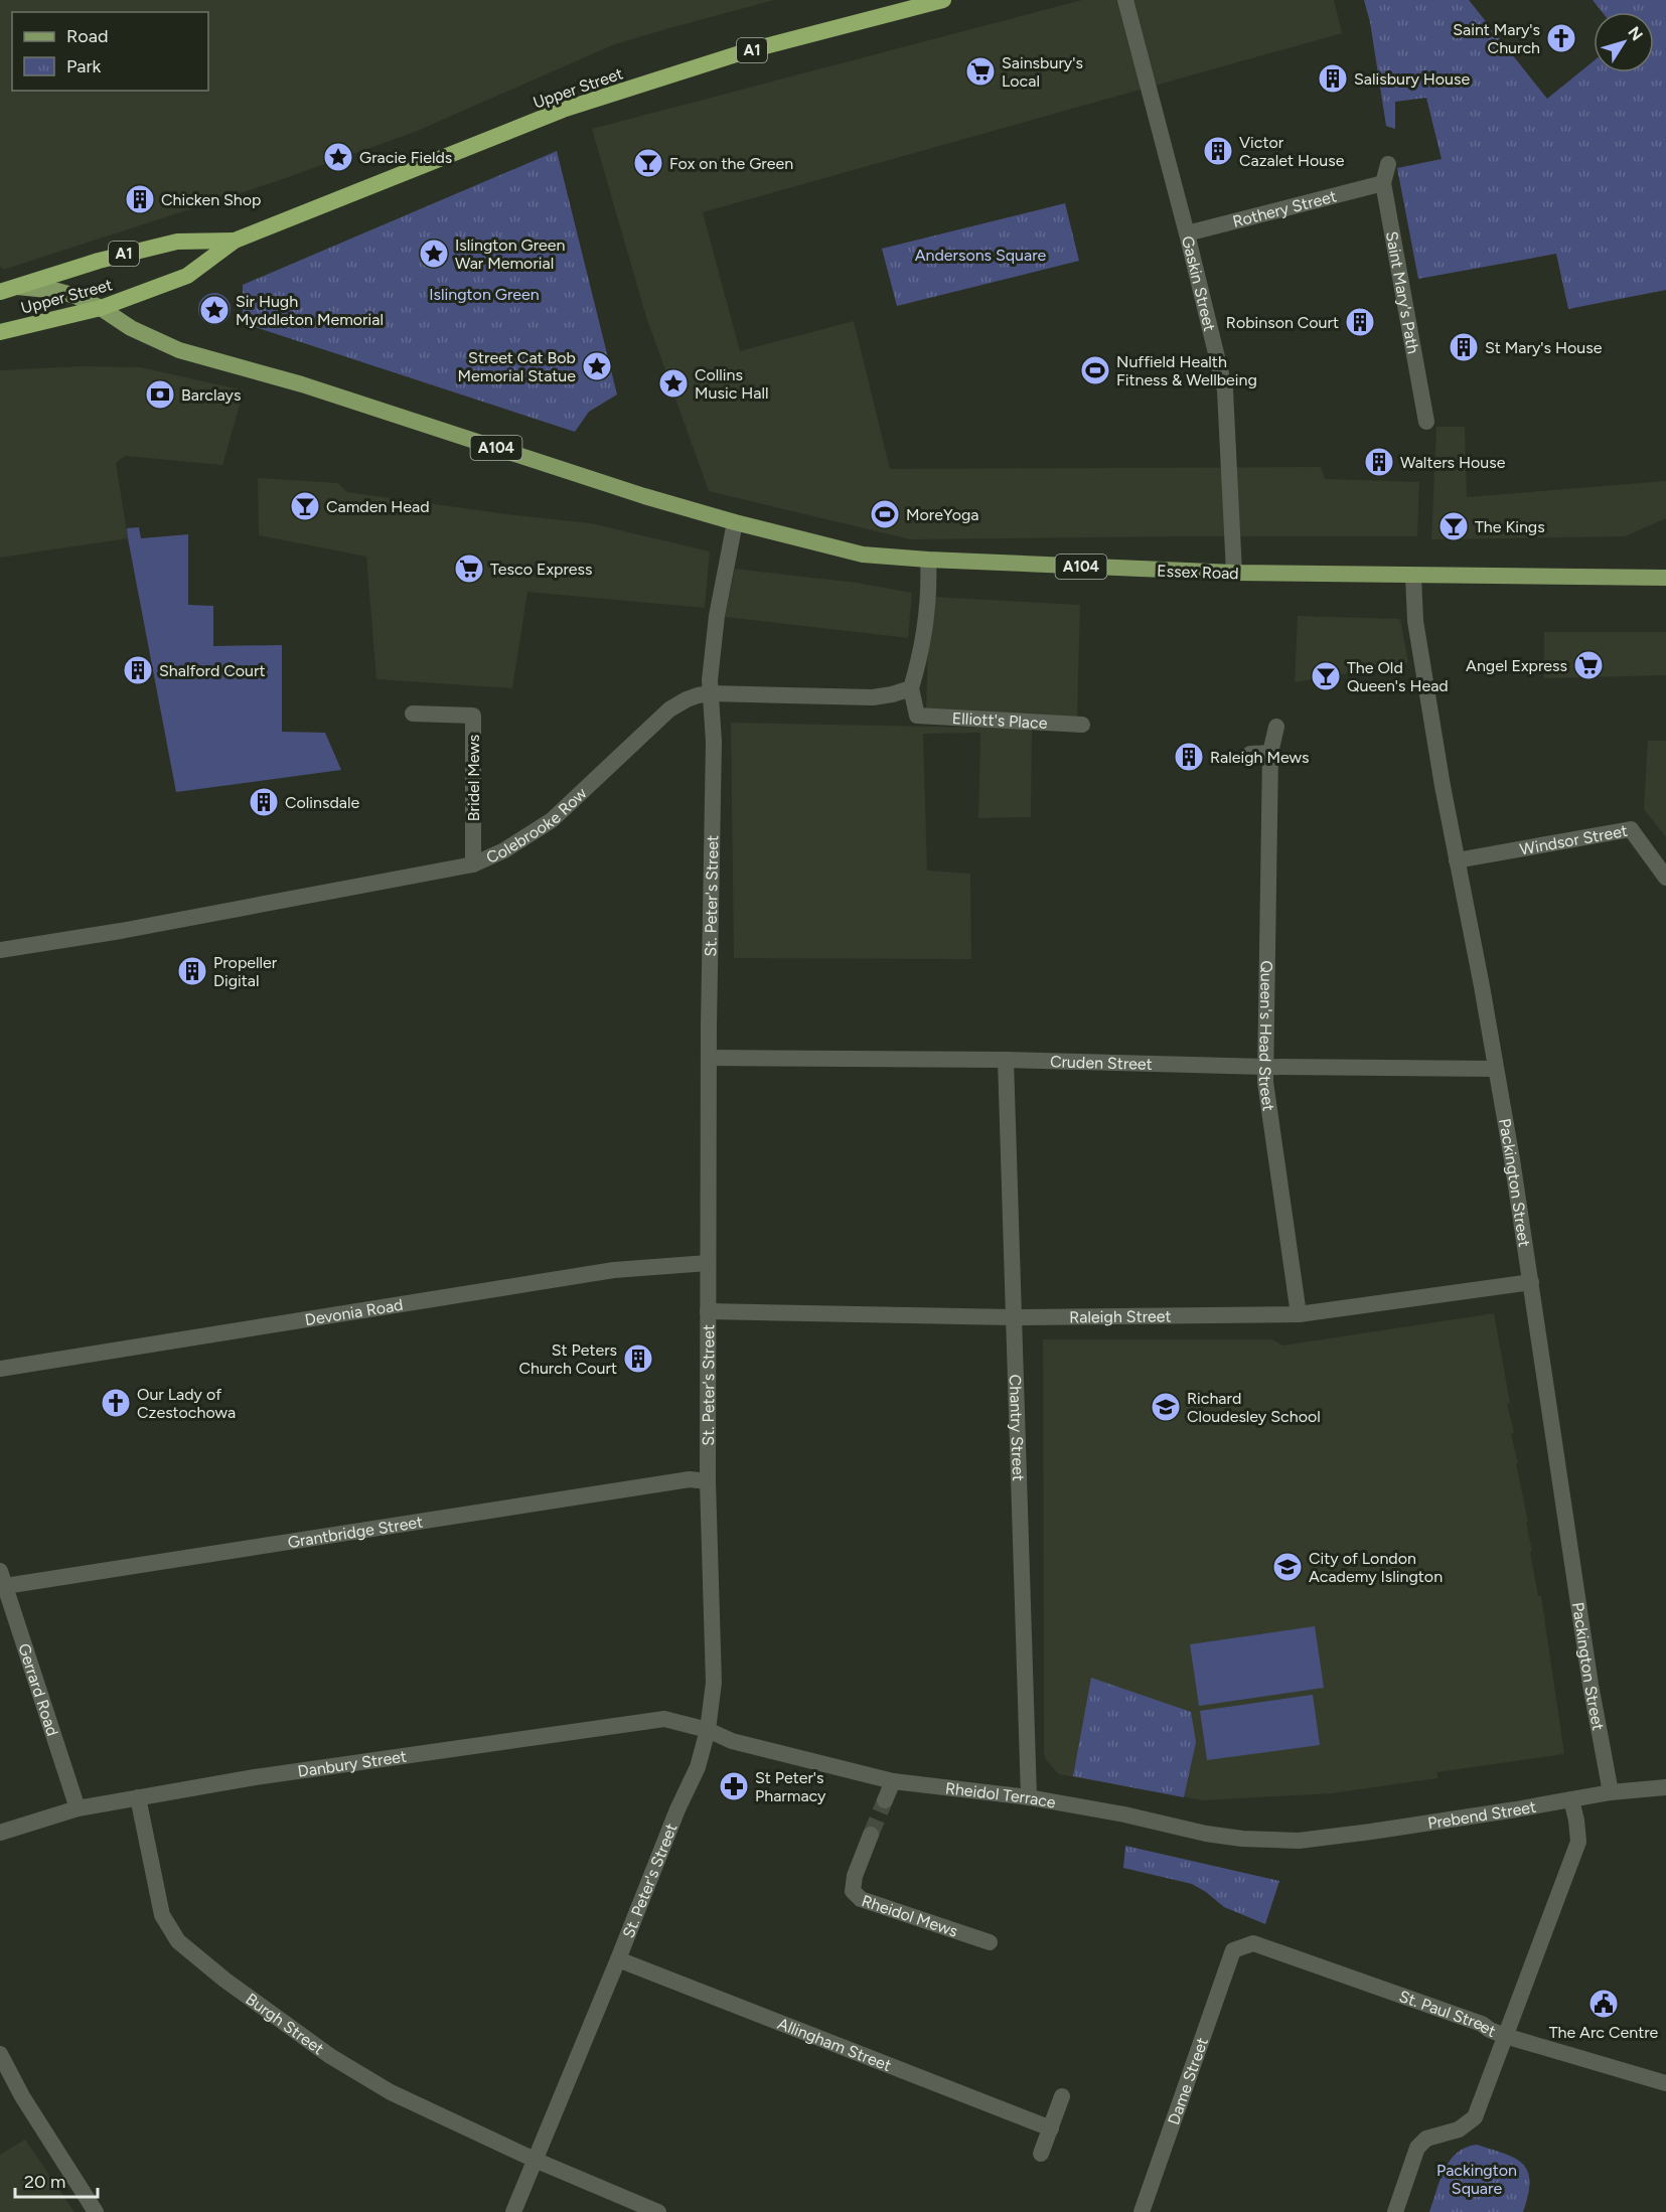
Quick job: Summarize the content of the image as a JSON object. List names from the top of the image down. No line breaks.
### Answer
{"streets":{"highway":["A1","Upper Street"],"main road":["A104","Essex Road"],"street":["Rothery Street","Gaskin Street","Saint Mary's Path","Elliott's Place","Bridel Mews","Colebrooke Row","Windsor Street","St. Peter's Street","Queen's Head Street","Cruden Street","Packington Street","Devonia Road","Raleigh Street","Chantry Street","Grantbridge Street","Gerrard Road","Danbury Street","Rheidol Terrace","Prebend Street","Rheidol Mews","St. Paul Street","Burgh Street","Allingham Street","Dame Street"]},"crossings":[["Upper Street","A104"],["Rothery Street","Gaskin Street"],["Rothery Street","Saint Mary's Path"],["Gaskin Street","Essex Road"],["A104","Essex Road"],["A104","St. Peter's Street"],["Essex Road","St. Peter's Street"],["Essex Road","Packington Street"],["Elliott's Place","Colebrooke Row"],["Bridel Mews","Colebrooke Row"],["Colebrooke Row","St. Peter's Street"],["Windsor Street","Packington Street"],["St. Peter's Street","Cruden Street"],["St. Peter's Street","Devonia Road"],["St. Peter's Street","Raleigh Street"],["St. Peter's Street","Grantbridge Street"],["St. Peter's Street","Danbury Street"],["St. Peter's Street","Rheidol Terrace"],["St. Peter's Street","Burgh Street"],["St. Peter's Street","Allingham Street"],["Queen's Head Street","Cruden Street"],["Queen's Head Street","Raleigh Street"],["Cruden Street","Packington Street"],["Cruden Street","Chantry Street"],["Packington Street","Raleigh Street"],["Packington Street","Prebend Street"],["Raleigh Street","Chantry Street"],["Chantry Street","Rheidol Terrace"],["Grantbridge Street","Gerrard Road"],["Gerrard Road","Danbury Street"],["Danbury Street","Rheidol Terrace"],["Danbury Street","Burgh Street"],["Rheidol Terrace","Prebend Street"],["St. Paul Street","Dame Street"]],"parks":["Andersons Square","Islington Green","Packington Square"],"places":{"church":["Saint Mary's Church","Our Lady of Czestochowa"],"supermarket":["Sainsbury's Local","Tesco Express","Angel Express"],"building":["Salisbury House","Victor Cazalet House","Chicken Shop","Robinson Court","St Mary's House","Walters House","Shalford Court","Raleigh Mews","Colinsdale","Propeller Digital","St Peters Church Court"],"place":["Gracie Fields","Islington Green War Memorial","Sir Hugh Myddleton Memorial","Street Cat Bob Memorial Statue","Collins Music Hall"],"bar":["Fox on the Green","Camden Head","The Kings","The Old Queen's Head"],"sports":["Nuffield Health Fitness & Wellbeing","MoreYoga"],"bank":["Barclays"],"school or university":["Richard Cloudesley School","City of London Academy Islington"],"pharmacy":["St Peter's Pharmacy"],"public building":["The Arc Centre"]},"legend":["Road","Park"],"scale_bar":"20 m","north":"top right"}
